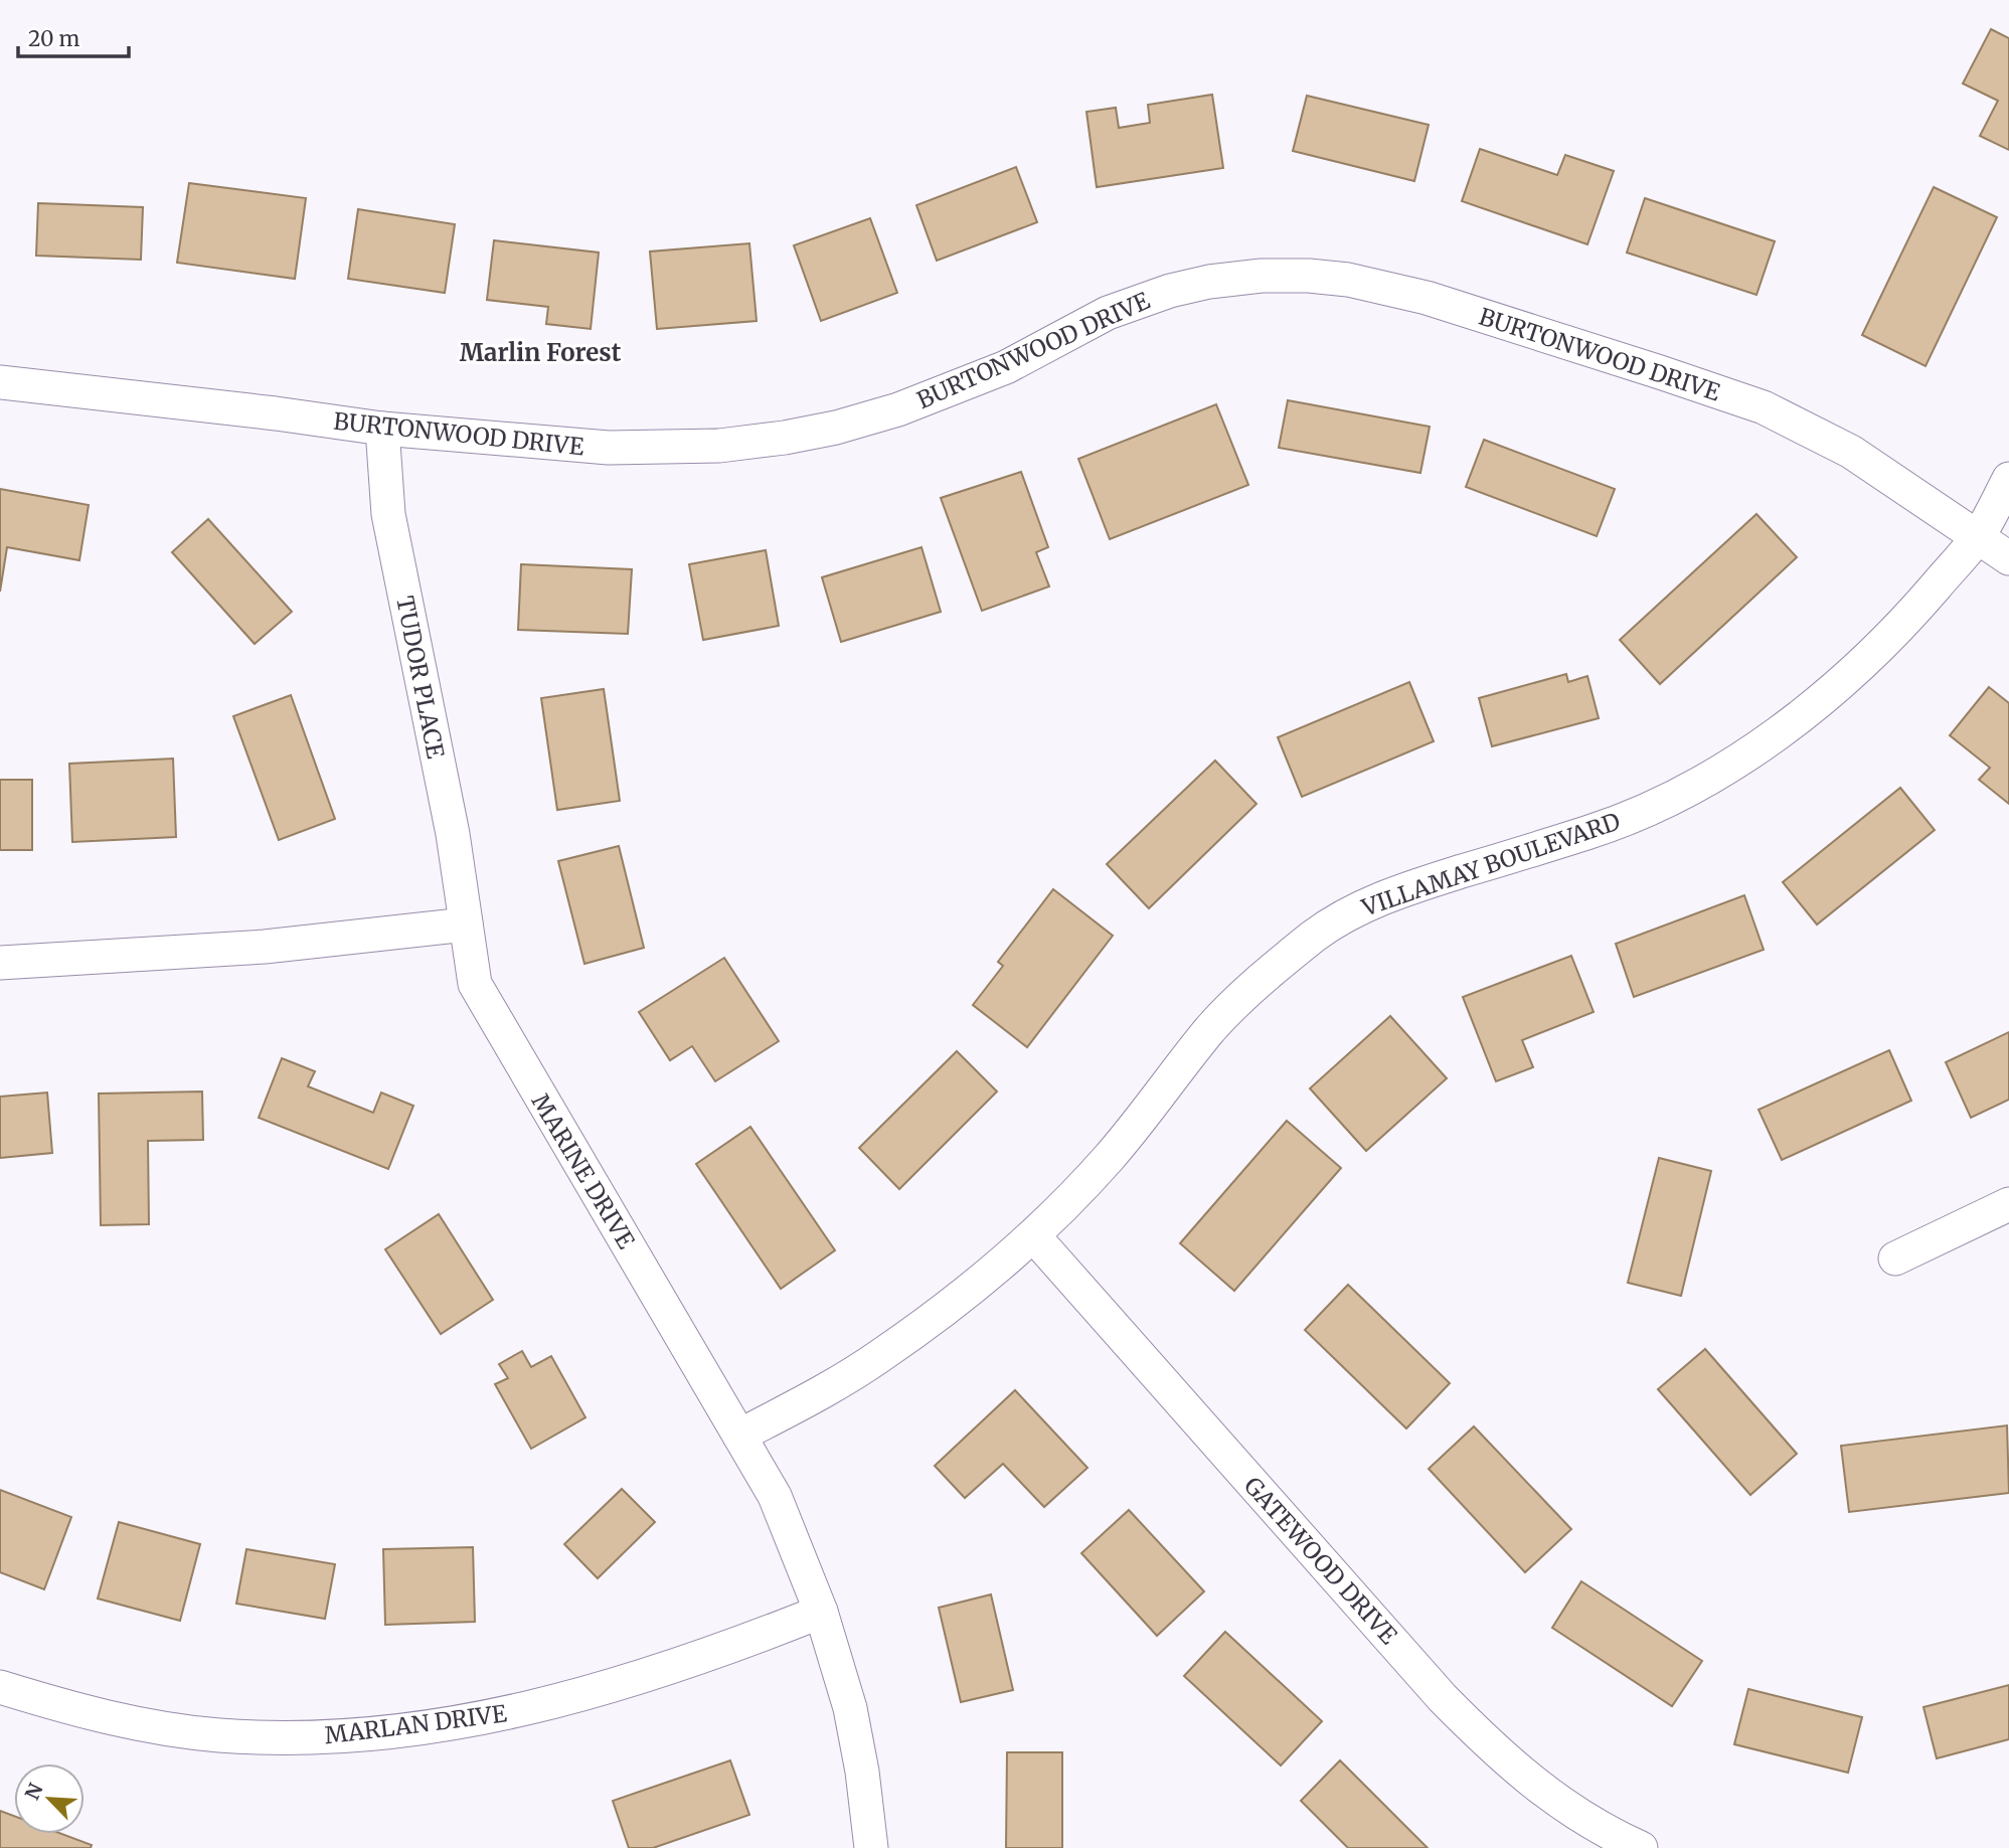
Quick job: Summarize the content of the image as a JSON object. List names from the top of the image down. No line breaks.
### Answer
{"streets":{"street":["BURTONWOOD DRIVE","TUDOR PLACE","VILLAMAY BOULEVARD","MARINE DRIVE","GATEWOOD DRIVE","MARLAN DRIVE"]},"crossings":[["BURTONWOOD DRIVE","TUDOR PLACE"],["BURTONWOOD DRIVE","VILLAMAY BOULEVARD"],["TUDOR PLACE","MARINE DRIVE"],["VILLAMAY BOULEVARD","MARINE DRIVE"],["VILLAMAY BOULEVARD","GATEWOOD DRIVE"],["MARINE DRIVE","MARLAN DRIVE"]],"districts":["Marlin Forest"],"scale_bar":"20 m","north":"top left"}
